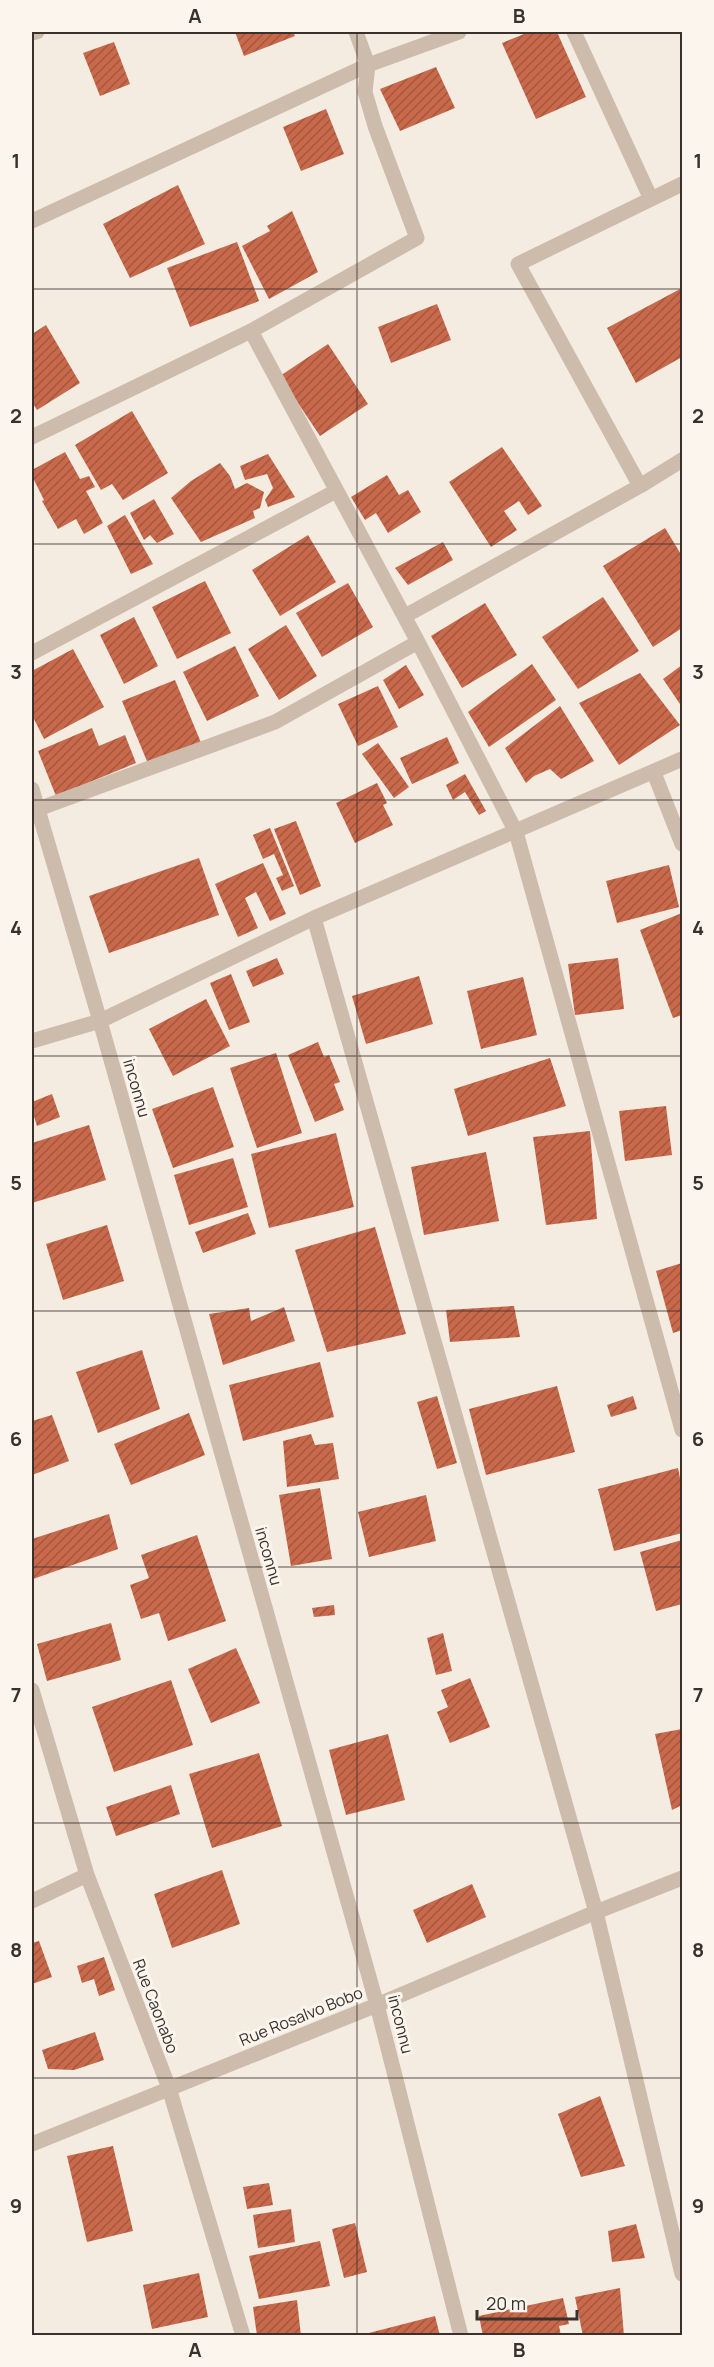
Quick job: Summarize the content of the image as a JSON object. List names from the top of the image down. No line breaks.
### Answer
{"streets":{"street":["inconnu","Rue Caonabo","Rue Rosalvo Bobo"]},"crossings":[["inconnu","Rue Rosalvo Bobo"],["Rue Caonabo","Rue Rosalvo Bobo"]],"scale_bar":"20 m","grid":{"columns":["A","B"],"rows":["1","2","3","4","5","6","7","8","9"]}}
